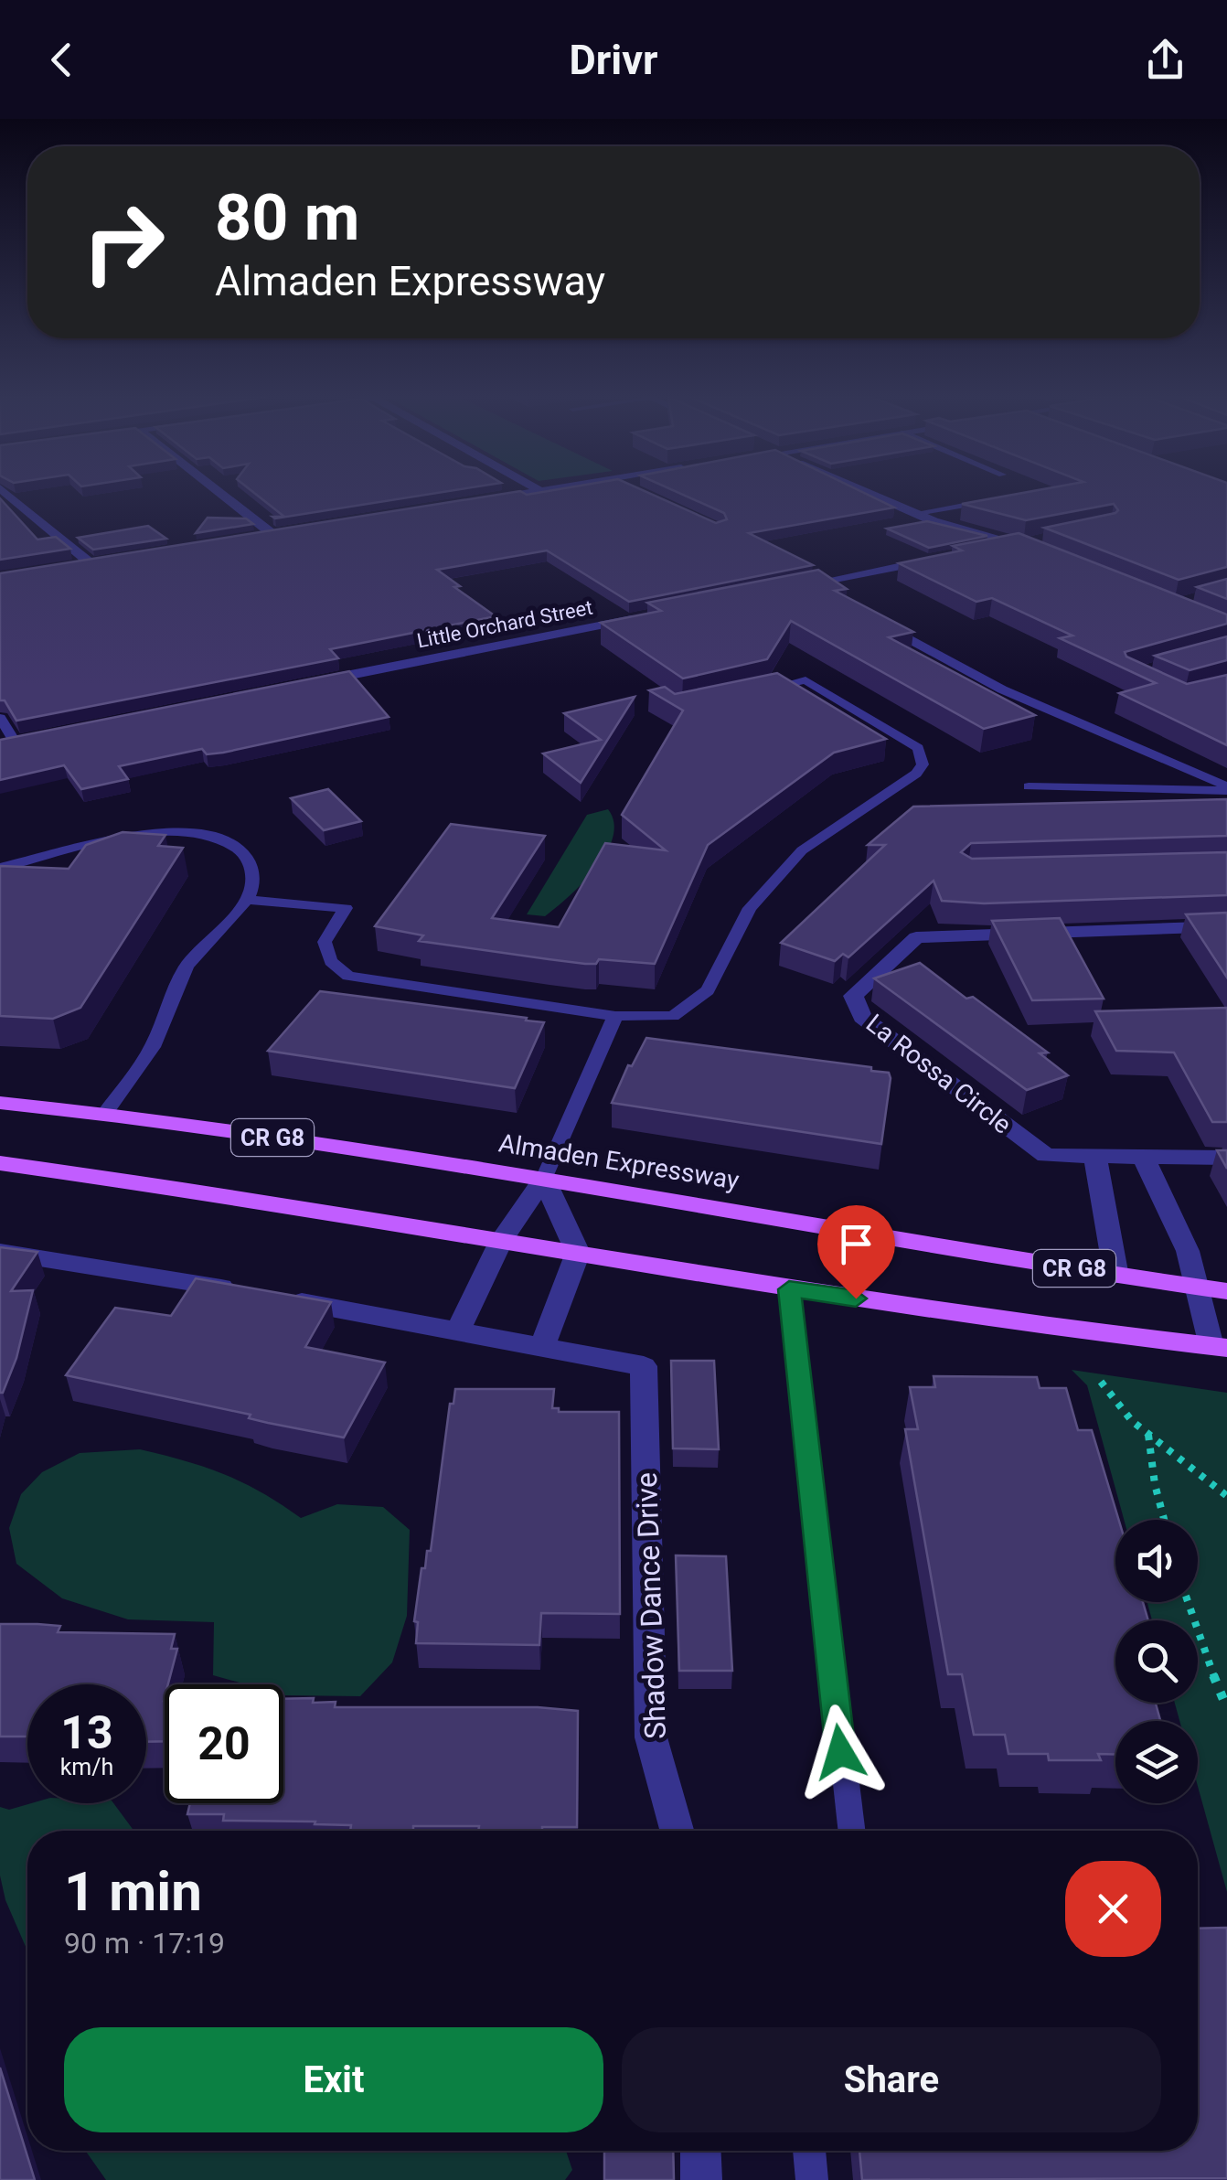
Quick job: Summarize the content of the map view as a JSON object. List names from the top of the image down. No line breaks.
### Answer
{"streets":{"main road":["CR G8","Almaden Expressway"],"street":["Little Orchard Street","La Rossa Circle","Shadow Dance Drive"]},"page":{"header":"Drivr","turn":["80 m","Almaden Expressway"],"speed":"13 km/h","limit":"20","heading":["1 min","90 m · 17:19"],"buttons":["Exit","Share"]}}
